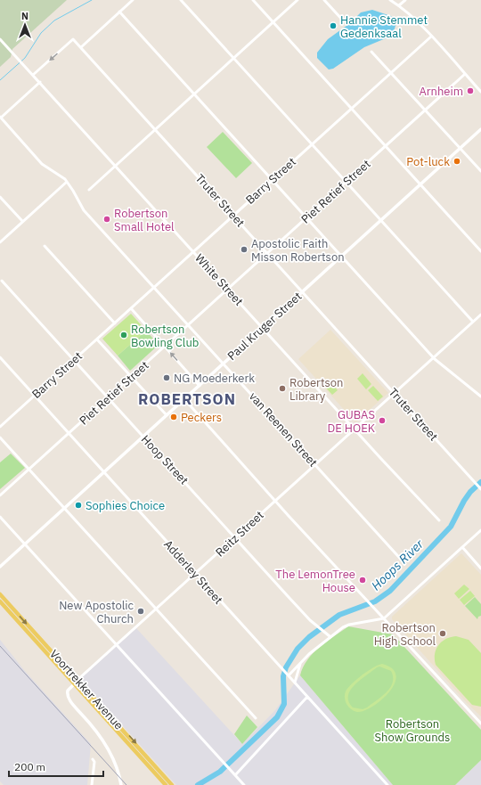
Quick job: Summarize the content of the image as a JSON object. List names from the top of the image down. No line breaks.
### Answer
{"streets":{"main road":["Voortrekker Avenue"],"street":["Barry Street","Piet Retief Street","Truter Street","White Street","Paul Kruger Street","van Reenen Street","Hoop Street","Reitz Street","Adderley Street"]},"crossings":[["Barry Street","Truter Street"],["Barry Street","White Street"],["Barry Street","van Reenen Street"],["Barry Street","Hoop Street"],["Barry Street","Adderley Street"],["Piet Retief Street","Truter Street"],["Piet Retief Street","White Street"],["Piet Retief Street","van Reenen Street"],["Piet Retief Street","Hoop Street"],["Piet Retief Street","Adderley Street"],["Truter Street","White Street"],["Truter Street","Paul Kruger Street"],["Truter Street","Reitz Street"],["White Street","Paul Kruger Street"],["White Street","Reitz Street"],["Paul Kruger Street","van Reenen Street"],["Paul Kruger Street","Hoop Street"],["Paul Kruger Street","Adderley Street"],["van Reenen Street","Reitz Street"],["Hoop Street","Reitz Street"],["Reitz Street","Adderley Street"],["Reitz Street","Voortrekker Avenue"]],"districts":["ROBERTSON"],"water":["Hoops River"],"parks":["Robertson Show Grounds"],"places":["Hannie Stemmet Gedenksaal","Arnheim","Pot-luck","Robertson Small Hotel","Apostolic Faith Misson Robertson","Robertson Bowling Club","NG Moederkerk","Robertson Library","Peckers","GUBAS DE HOEK","Sophies Choice","The LemonTree House","New Apostolic Church","Robertson High School"],"scale_bar":"200 m","north":"top"}
